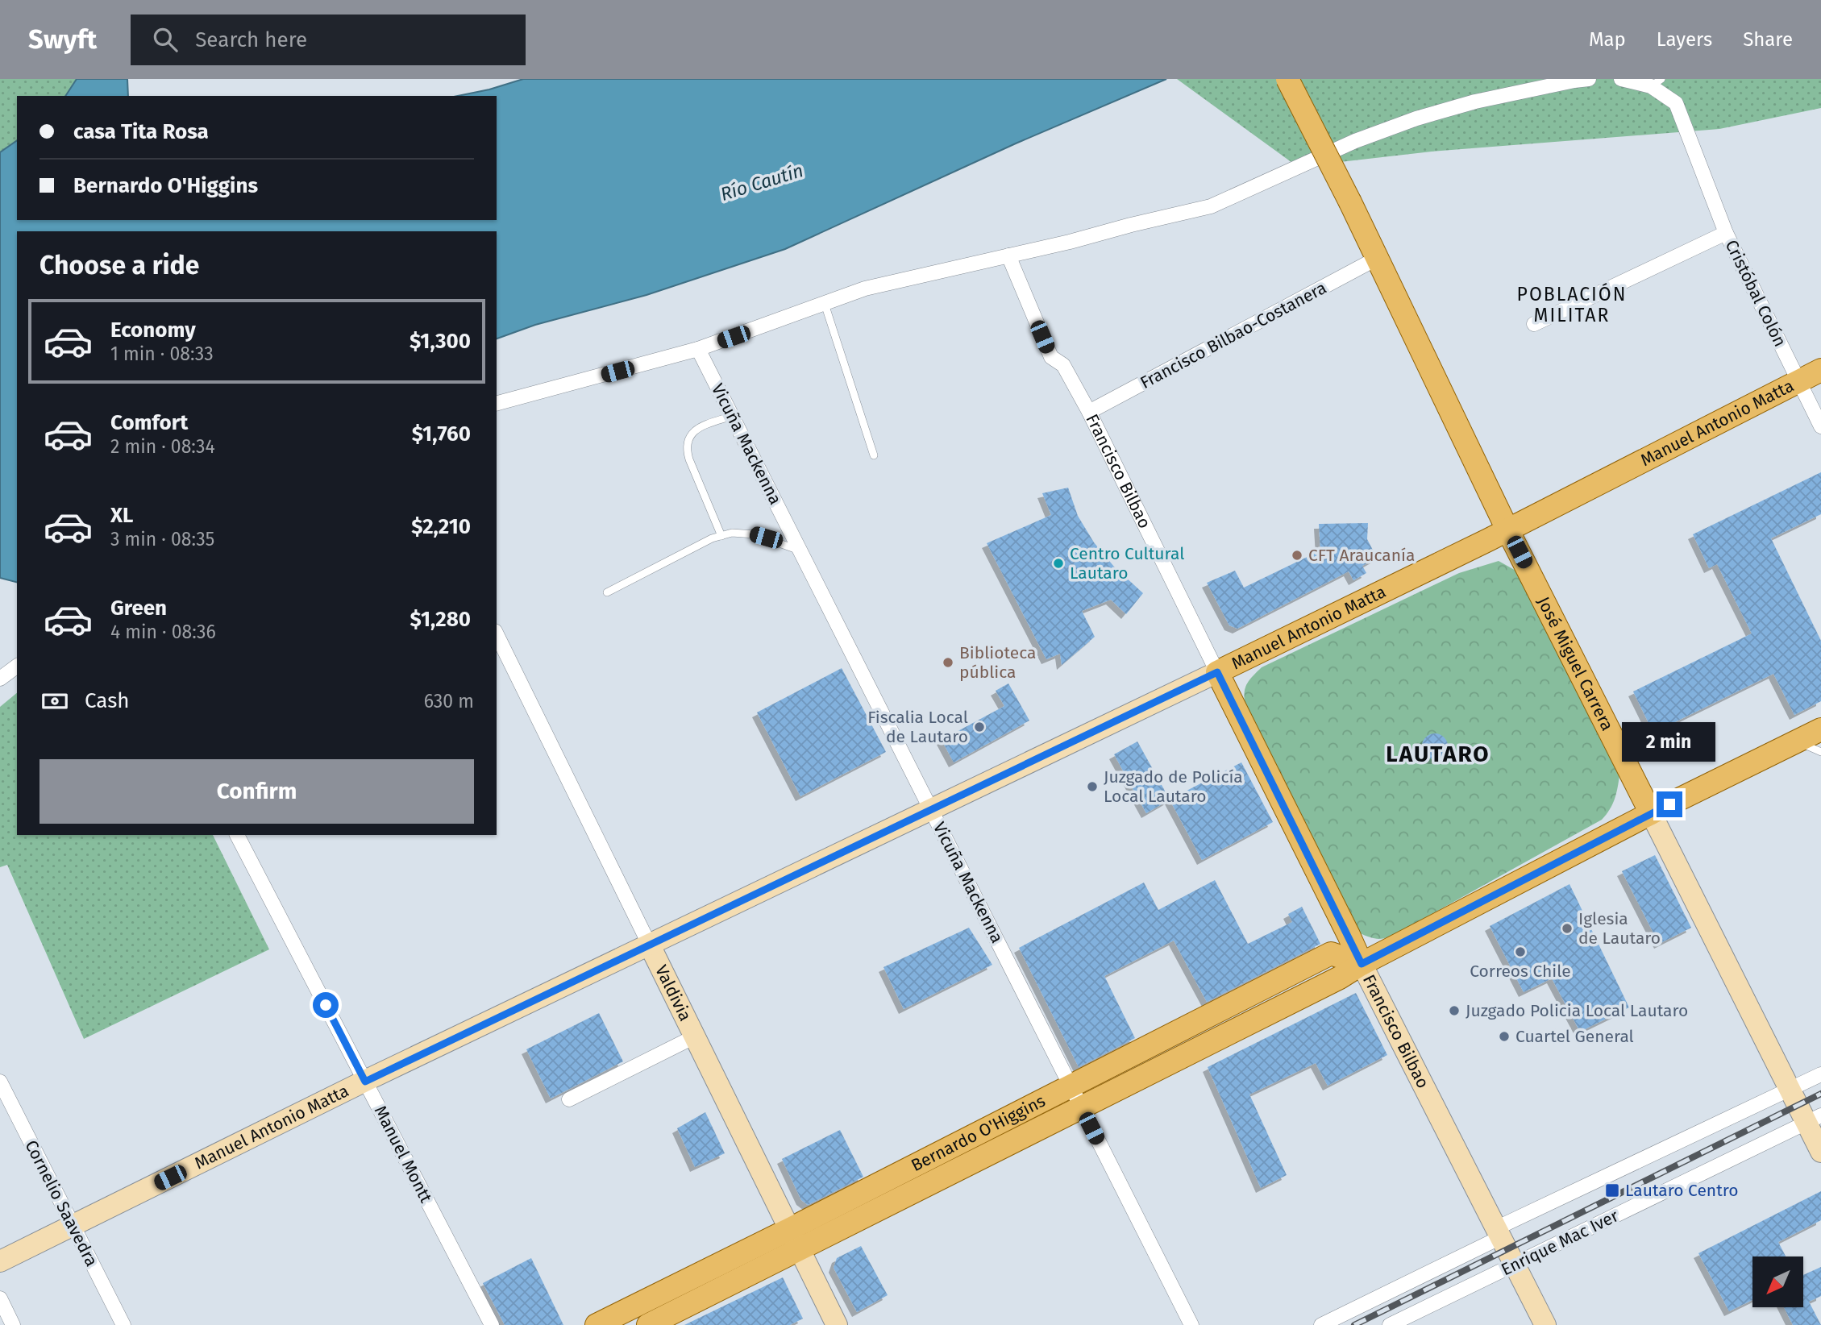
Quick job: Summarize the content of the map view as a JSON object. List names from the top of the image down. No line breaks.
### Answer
{"streets":{"main road":["Manuel Antonio Matta","Francisco Bilbao","José Miguel Carrera","Bernardo O'Higgins"],"street":["Cristóbal Colón","Francisco Bilbao-Costanera","Vicuña Mackenna","Valdivia","Manuel Montt","Cornelio Saavedra","Enrique Mac Iver"]},"crossings":[["Cristóbal Colón","Manuel Antonio Matta"],["Francisco Bilbao-Costanera","Francisco Bilbao"],["Francisco Bilbao-Costanera","José Miguel Carrera"],["Manuel Antonio Matta","Vicuña Mackenna"],["Manuel Antonio Matta","Francisco Bilbao"],["Manuel Antonio Matta","José Miguel Carrera"],["Manuel Antonio Matta","Valdivia"],["Manuel Antonio Matta","Manuel Montt"],["Manuel Antonio Matta","Cornelio Saavedra"],["Vicuña Mackenna","Bernardo O'Higgins"],["Francisco Bilbao","Bernardo O'Higgins"],["Francisco Bilbao","Enrique Mac Iver"],["José Miguel Carrera","Bernardo O'Higgins"],["José Miguel Carrera","Enrique Mac Iver"],["Valdivia","Bernardo O'Higgins"]],"districts":["POBLACIÓN MILITAR","LAUTARO"],"water":["Río Cautín"],"places":{"other":["CFT Araucanía","Centro Cultural Lautaro","Biblioteca pública","Fiscalia Local de Lautaro","Juzgado de Policía Local Lautaro","Iglesia de Lautaro","Correos Chile","Juzgado Policia Local Lautaro","Cuartel General"],"transit":["Lautaro Centro"]},"north":"bottom left","page":{"header":"Swyft","search":"Search here","nav":["Map","Layers","Share"],"banner":["casa Tita Rosa","Bernardo O'Higgins"],"heading":"Choose a ride","list":[{"name":"Economy","note":"1 min · 08:33","value":"$1,300"},{"name":"Comfort","note":"2 min · 08:34","value":"$1,760"},{"name":"XL","note":"3 min · 08:35","value":"$2,210"},{"name":"Green","note":"4 min · 08:36","value":"$1,280"}],"pay":["Cash","630 m"],"bubble":"2 min","buttons":"Confirm"}}
